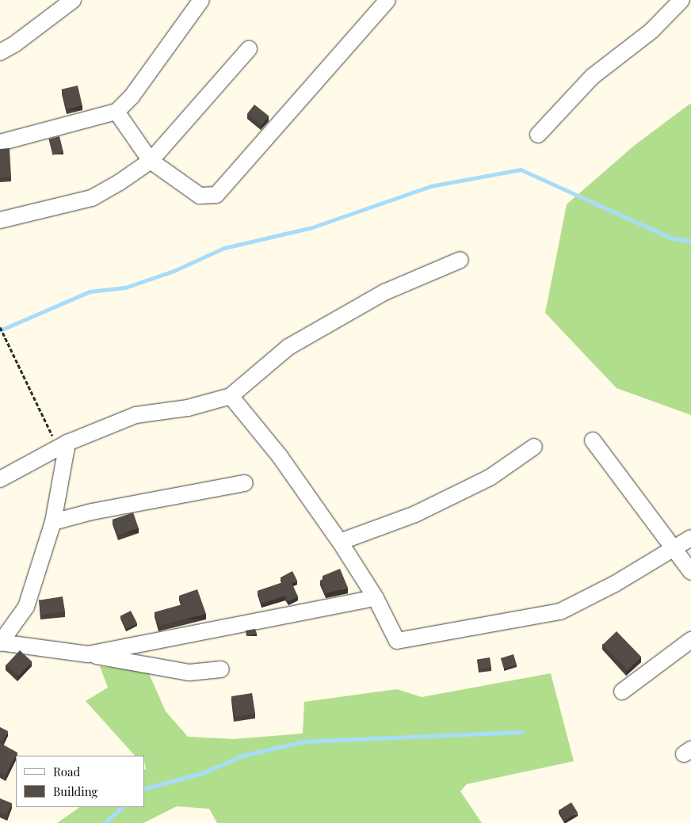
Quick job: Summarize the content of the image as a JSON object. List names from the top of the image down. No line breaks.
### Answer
{"legend":["Road","Building"]}
